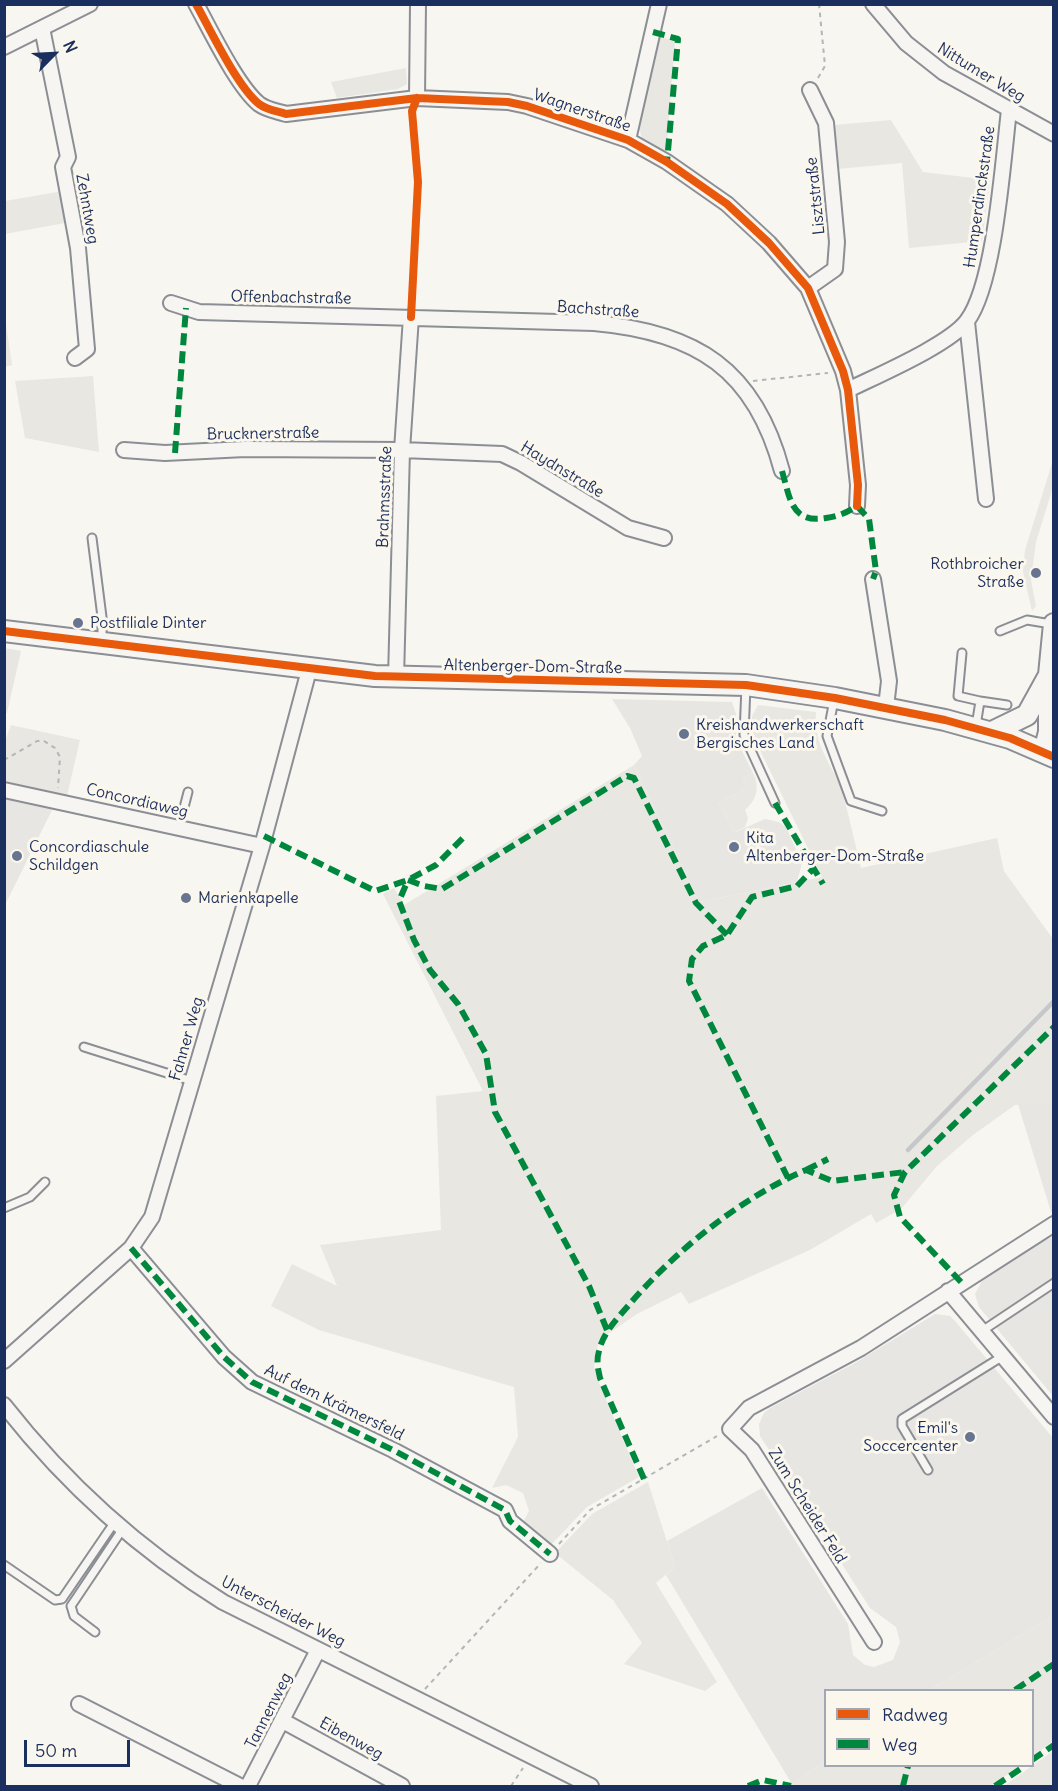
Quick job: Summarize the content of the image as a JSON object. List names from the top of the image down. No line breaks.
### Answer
{"streets":{"main road":["Altenberger-Dom-Straße"],"street":["Nittumer Weg","Wagnerstraße","Lisztstraße","Humperdinckstraße","Zehntweg","Offenbachstraße","Bachstraße","Brucknerstraße","Haydnstraße","Brahmsstraße","Concordiaweg","Fahner Weg","Auf dem Krämersfeld","Zum Scheider Feld","Unterscheider Weg","Tannenweg","Eibenweg"]},"crossings":[["Nittumer Weg","Humperdinckstraße"],["Wagnerstraße","Lisztstraße"],["Wagnerstraße","Humperdinckstraße"],["Offenbachstraße","Bachstraße"],["Offenbachstraße","Brahmsstraße"],["Bachstraße","Brahmsstraße"],["Brucknerstraße","Haydnstraße"],["Brucknerstraße","Brahmsstraße"],["Haydnstraße","Brahmsstraße"],["Brahmsstraße","Altenberger-Dom-Straße"],["Altenberger-Dom-Straße","Fahner Weg"],["Concordiaweg","Fahner Weg"],["Fahner Weg","Auf dem Krämersfeld"],["Unterscheider Weg","Tannenweg"],["Tannenweg","Eibenweg"]],"places":["Rothbroicher Straße","Postfiliale Dinter","Kreishandwerkerschaft Bergisches Land","Kita Altenberger-Dom-Straße","Concordiaschule Schildgen","Marienkapelle","Emil's Soccercenter"],"legend":["Radweg","Weg"],"scale_bar":"50 m","north":"top right"}
